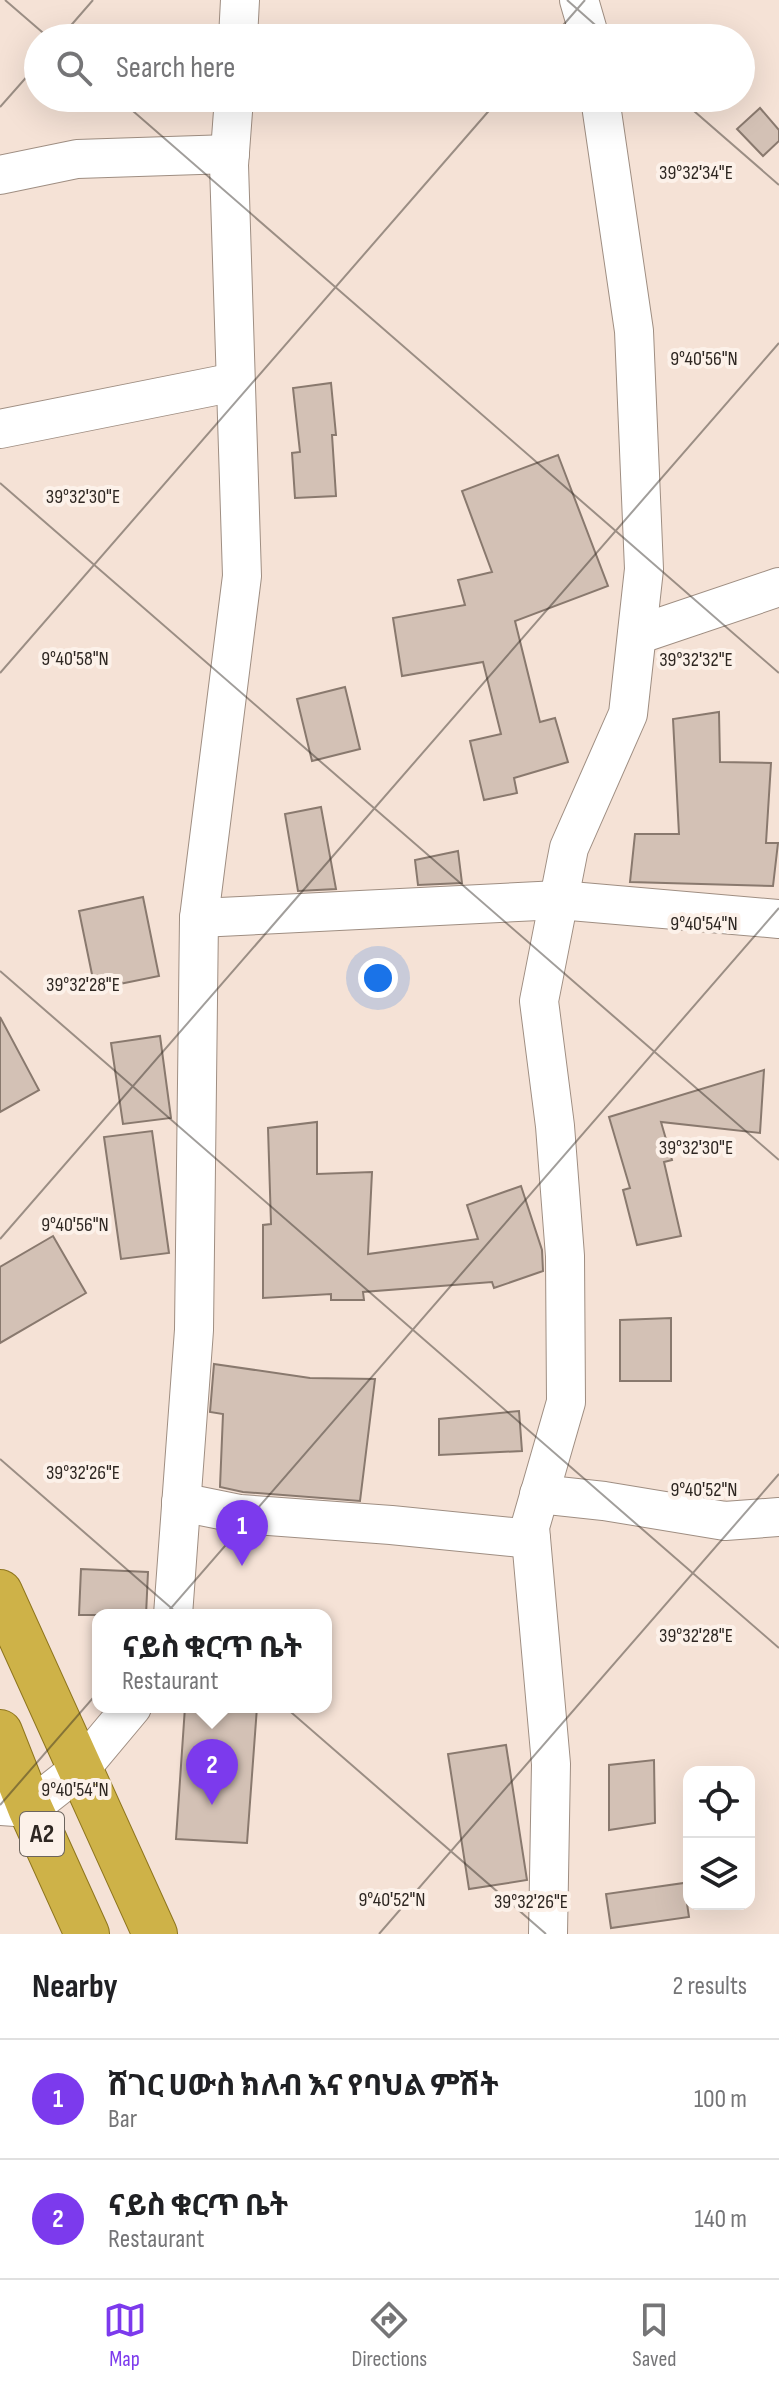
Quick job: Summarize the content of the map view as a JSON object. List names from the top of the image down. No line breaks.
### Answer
{"streets":{"highway":["A2"]},"page":{"search":"Search here","pins":["1","2"],"popup":["ናይስ ቁርጥ ቤት","Restaurant"],"heading":["Nearby","2 results"],"list":[{"mark":"1","name":"ሸገር ሀውስ ክለብ እና የባህል ምሽት","note":"Bar","value":"100 m"},{"mark":"2","name":"ናይስ ቁርጥ ቤት","note":"Restaurant","value":"140 m"}],"nav":["Map","Directions","Saved"]},"coordinates":["39°32'34\"E","9°40'56\"N","39°32'30\"E","9°40'58\"N","39°32'32\"E","9°40'54\"N","39°32'28\"E","39°32'26\"E","9°40'52\"N"]}
